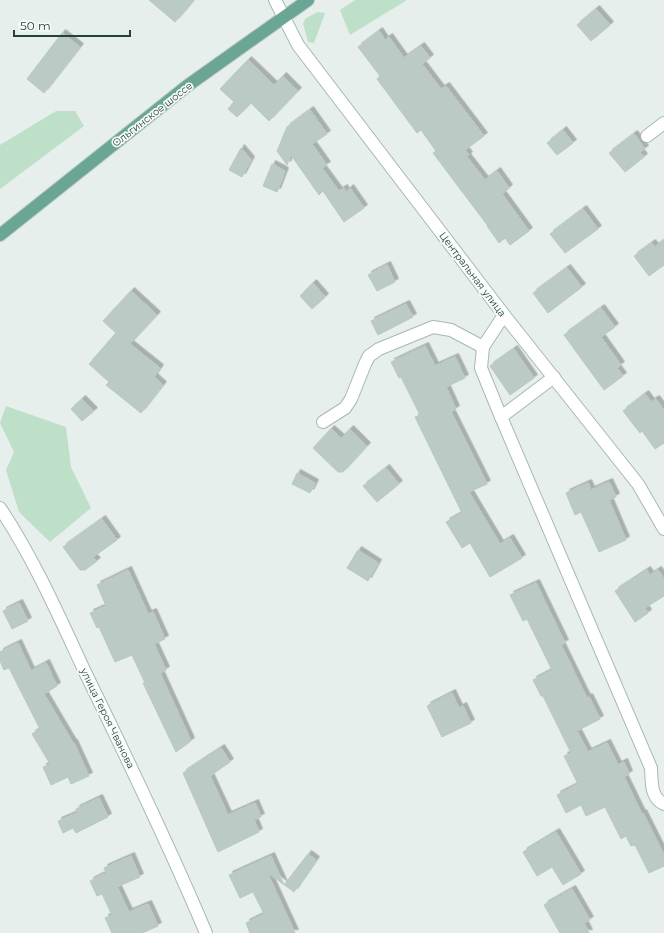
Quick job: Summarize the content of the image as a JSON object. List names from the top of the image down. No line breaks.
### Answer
{"streets":{"main road":["Ольгинское шоссе"],"street":["Центральная улица","улица Героя Чванова"]},"crossings":[["Ольгинское шоссе","Центральная улица"]],"scale_bar":"50 m"}
